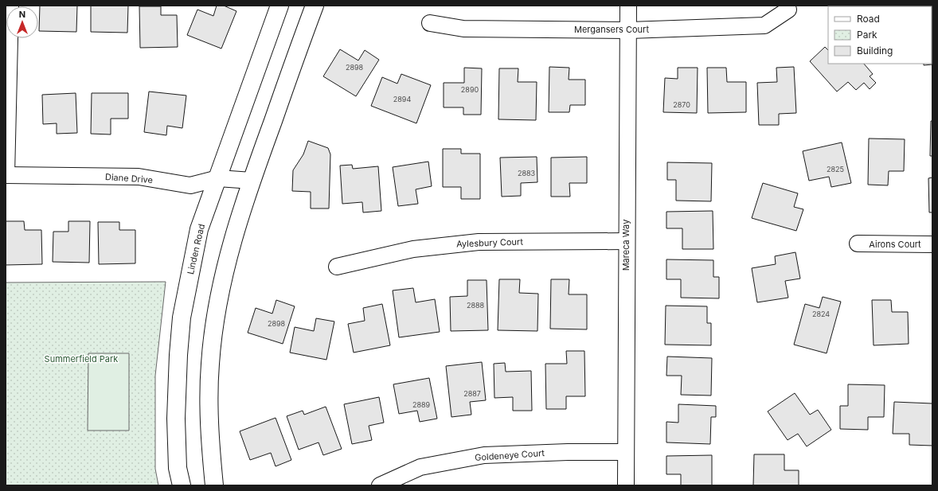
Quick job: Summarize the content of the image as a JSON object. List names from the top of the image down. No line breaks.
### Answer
{"streets":{"street":["Mergansers Court","Diane Drive","Aylesbury Court","Airons Court","Mareca Way","Linden Road","Goldeneye Court"]},"crossings":[["Mergansers Court","Mareca Way"],["Diane Drive","Linden Road"],["Aylesbury Court","Mareca Way"],["Mareca Way","Goldeneye Court"]],"parks":["Summerfield Park"],"house_numbers":["2898","2890","2894","2870","2825","2883","2888","2824","2898","2887","2889"],"legend":["Road","Park","Building"],"north":"top"}
